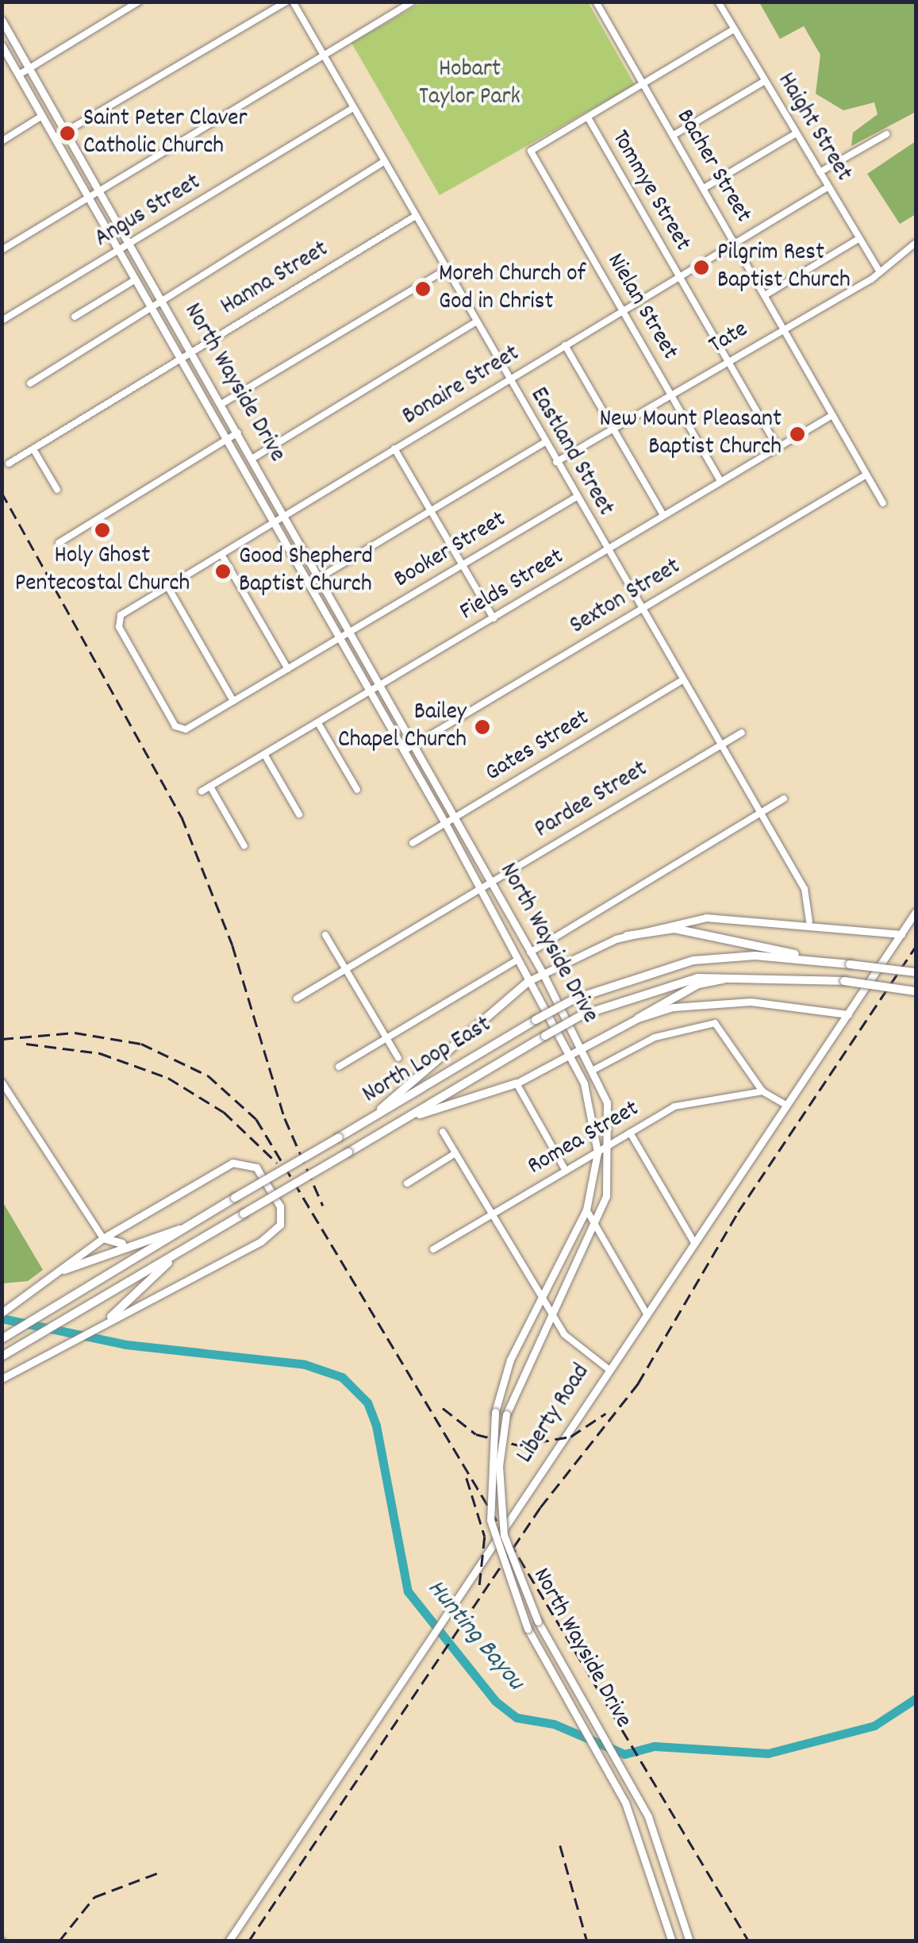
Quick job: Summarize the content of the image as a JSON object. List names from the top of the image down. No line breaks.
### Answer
{"streets":{"highway":["North Loop East"],"main road":["North Wayside Drive","Liberty Road"],"street":["Haight Street","Bacher Street","Tommye Street","Angus Street","Hanna Street","Nielan Street","Tate","Bonaire Street","Eastland Street","Booker Street","Fields Street","Sexton Street","Gates Street","Pardee Street","Romea Street"]},"crossings":[["Haight Street","Tate"],["Haight Street","Bonaire Street"],["Bacher Street","Tate"],["Bacher Street","Bonaire Street"],["Bacher Street","Fields Street"],["Bacher Street","Sexton Street"],["Tommye Street","Nielan Street"],["Tommye Street","Tate"],["Tommye Street","Bonaire Street"],["Tommye Street","Fields Street"],["Angus Street","North Wayside Drive"],["Angus Street","Eastland Street"],["Hanna Street","North Wayside Drive"],["Hanna Street","Eastland Street"],["Nielan Street","Tate"],["Nielan Street","Bonaire Street"],["Nielan Street","Fields Street"],["Tate","Eastland Street"],["North Wayside Drive","Bonaire Street"],["North Wayside Drive","Booker Street"],["North Wayside Drive","Fields Street"],["North Wayside Drive","Sexton Street"],["North Wayside Drive","Gates Street"],["North Wayside Drive","Pardee Street"],["North Wayside Drive","Romea Street"],["Bonaire Street","Eastland Street"],["Bonaire Street","Booker Street"],["Eastland Street","Booker Street"],["Eastland Street","Fields Street"],["Eastland Street","Sexton Street"],["Eastland Street","Gates Street"],["Eastland Street","Pardee Street"]],"water":["Hunting Bayou"],"parks":["Hobart Taylor Park"],"places":["Saint Peter Claver Catholic Church","Pilgrim Rest Baptist Church","Moreh Church of God in Christ","New Mount Pleasant Baptist Church","Holy Ghost Pentecostal Church","Good Shepherd Baptist Church","Bailey Chapel Church"]}
